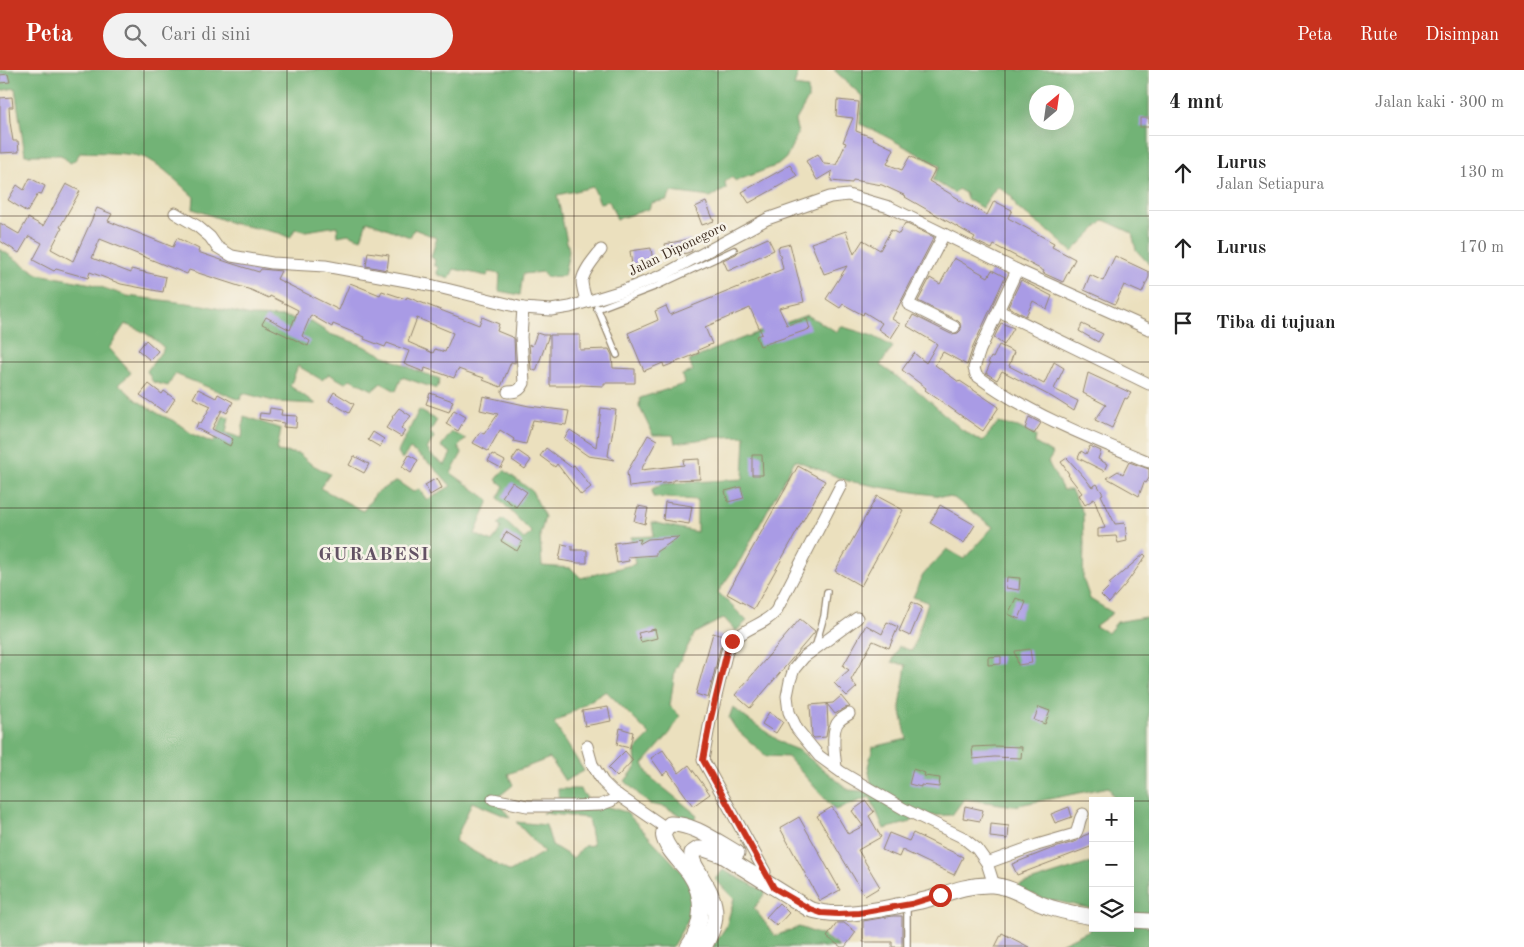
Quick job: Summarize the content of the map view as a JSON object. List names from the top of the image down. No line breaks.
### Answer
{"streets":{"street":["Jalan Diponegoro"]},"districts":["GURABESI"],"north":"top right","page":{"header":"Peta","search":"Cari di sini","nav":["Peta","Rute","Disimpan"],"heading":["4 mnt","Jalan kaki · 300 m"],"list":[["Lurus","Jalan Setiapura","130 m"],["Lurus","170 m"],"Tiba di tujuan"],"map_buttons":["+","−"]}}
